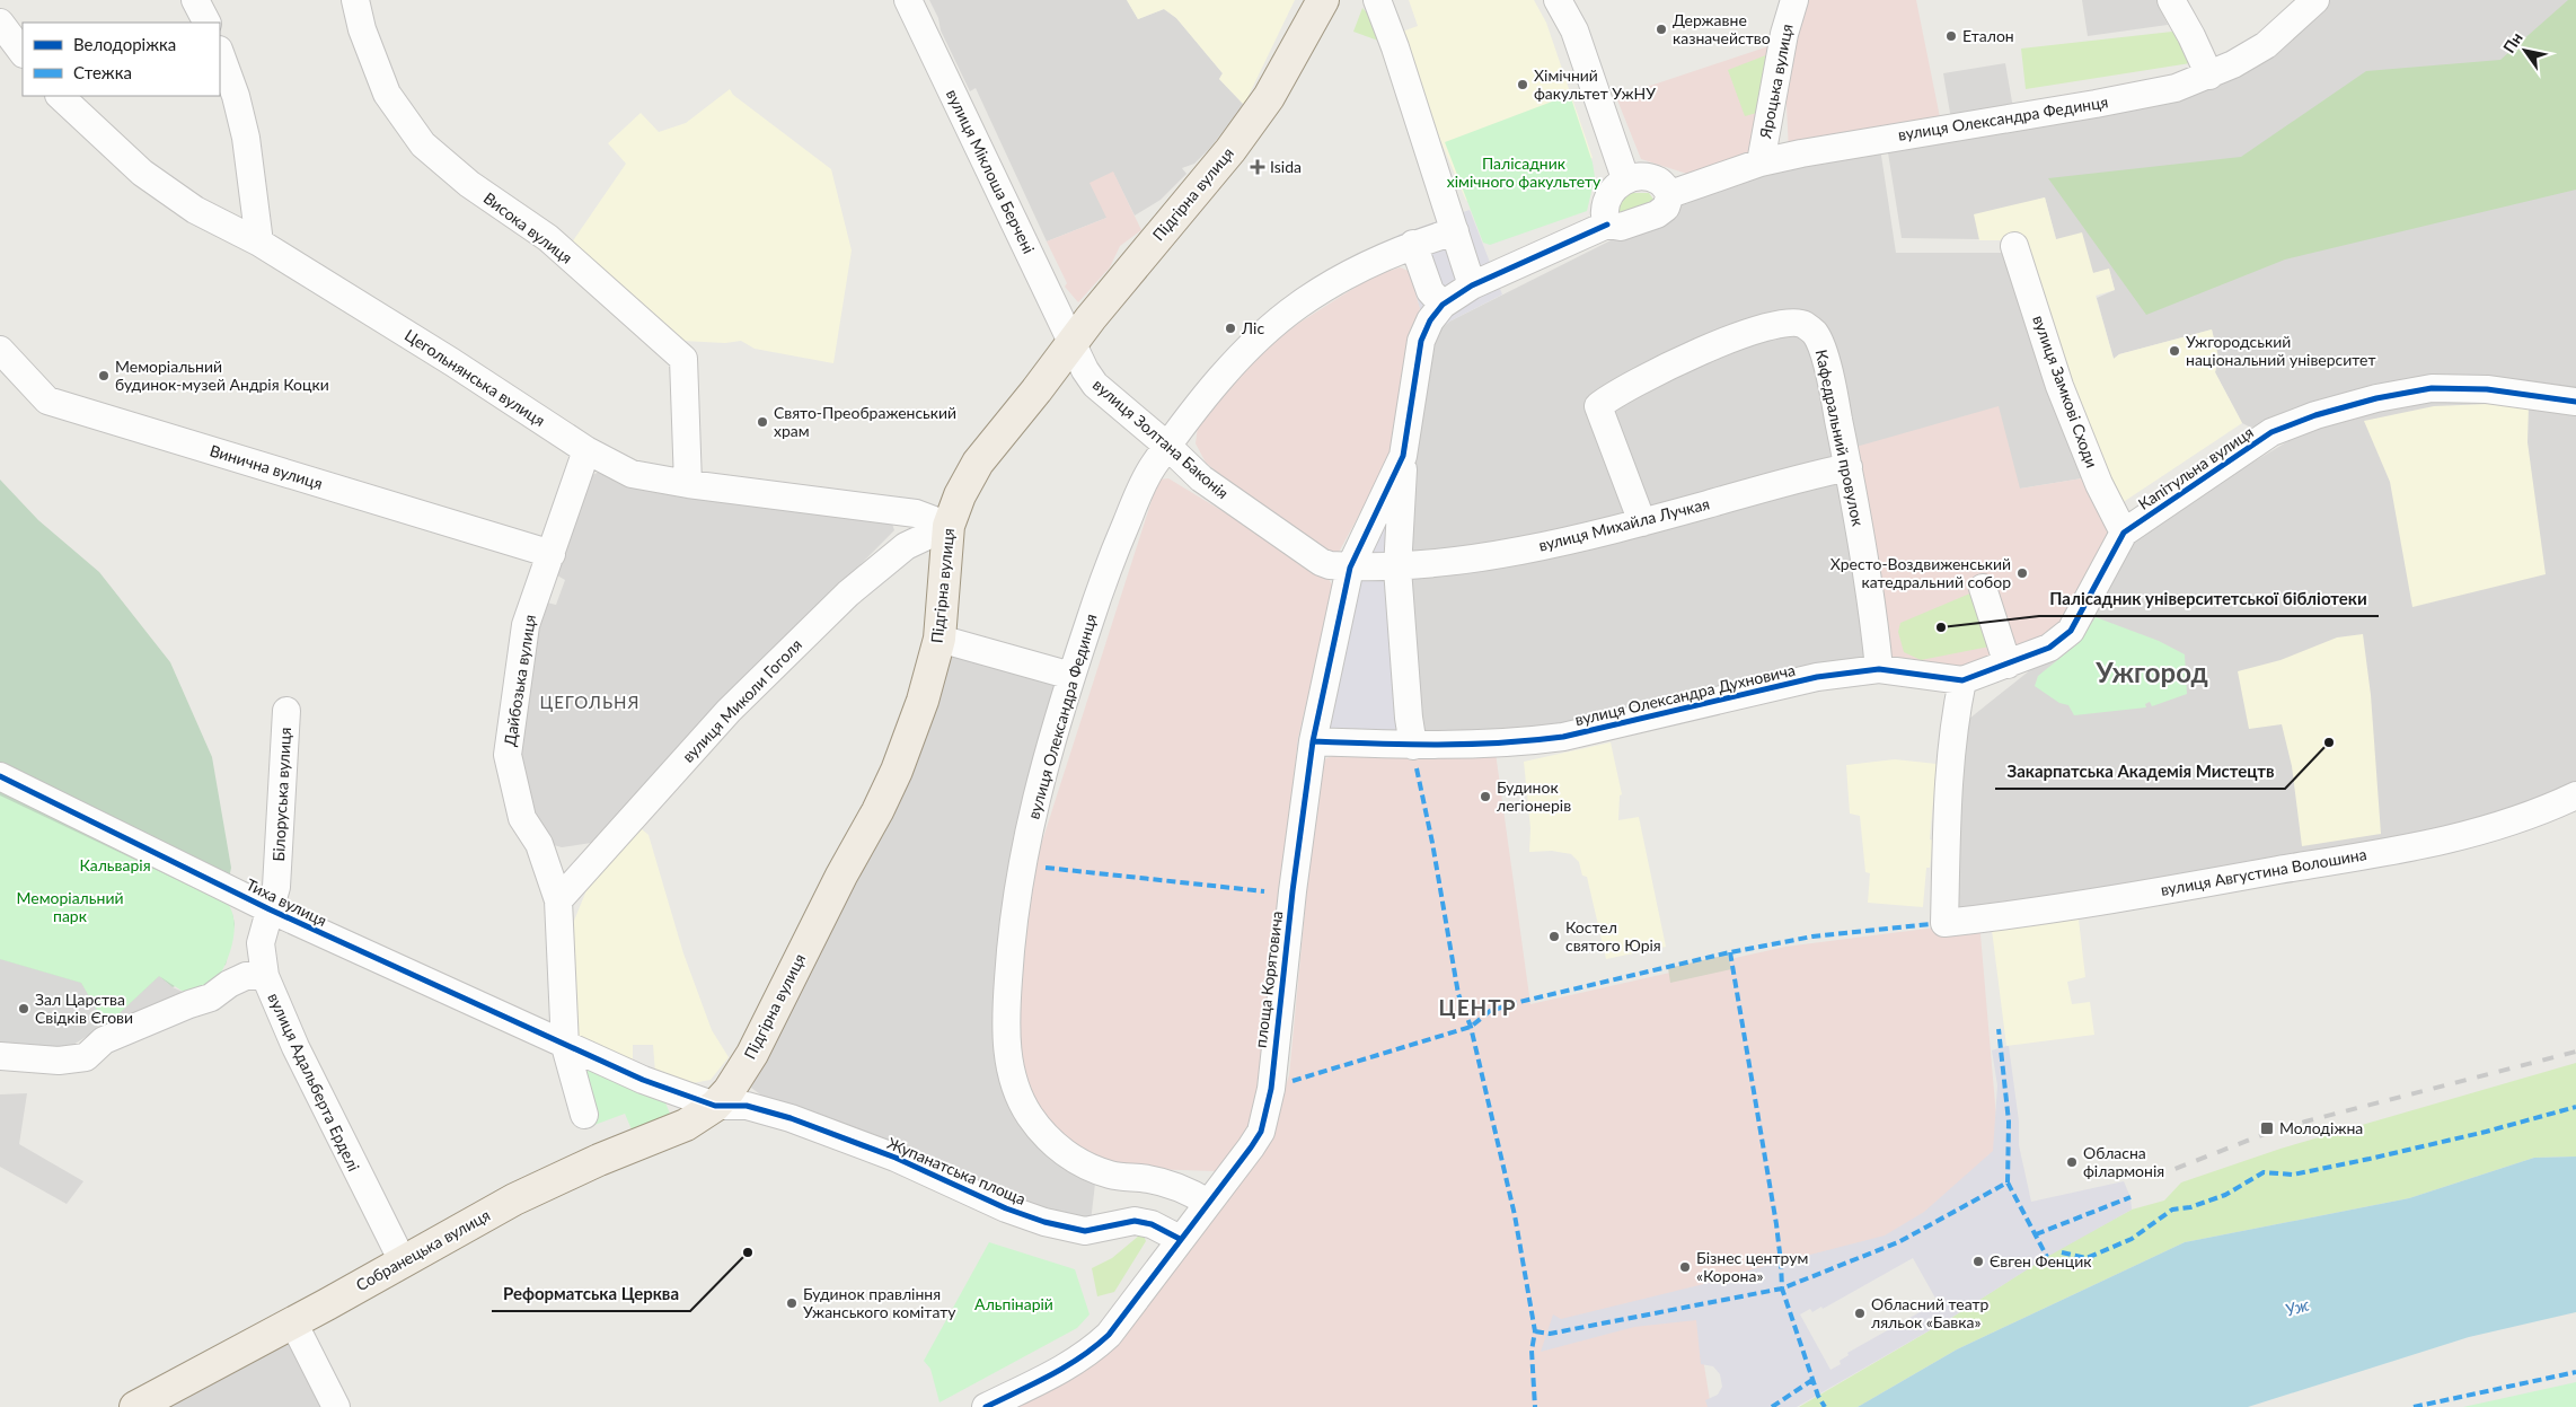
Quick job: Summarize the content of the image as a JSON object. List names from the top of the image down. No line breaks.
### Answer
{"streets":{"main road":["Підгірна вулиця","Собранецька вулиця"],"street":["Яроцька вулиця","вулиця Олександра Фединця","вулиця Міклоша Берчені","Висока вулиця","Цегольнянська вулиця","вулиця Замкові Сходи","Кафедральний провулок","вулиця Золтана Баконія","Винична вулиця","Капітульна вулиця","вулиця Михайла Лучкая","Дайбозька вулиця","вулиця Олександра Духновича","вулиця Миколи Гоголя","Білоруська вулиця","вулиця Августина Волошина","Тиха вулиця","площа Корятовича","вулиця Адальберта Ерделі","Жупанатська площа"]},"crossings":[["Яроцька вулиця","вулиця Олександра Фединця"],["вулиця Олександра Фединця","вулиця Золтана Баконія"],["вулиця Олександра Фединця","площа Корятовича"],["вулиця Міклоша Берчені","Підгірна вулиця"],["вулиця Міклоша Берчені","вулиця Золтана Баконія"],["Підгірна вулиця","Цегольнянська вулиця"],["Підгірна вулиця","вулиця Золтана Баконія"],["Підгірна вулиця","вулиця Миколи Гоголя"],["Підгірна вулиця","Жупанатська площа"],["Підгірна вулиця","Собранецька вулиця"],["Висока вулиця","Цегольнянська вулиця"],["Цегольнянська вулиця","Дайбозька вулиця"],["Цегольнянська вулиця","вулиця Миколи Гоголя"],["вулиця Замкові Сходи","Капітульна вулиця"],["Кафедральний провулок","вулиця Михайла Лучкая"],["Кафедральний провулок","вулиця Олександра Духновича"],["вулиця Золтана Баконія","площа Корятовича"],["Винична вулиця","Дайбозька вулиця"],["Капітульна вулиця","вулиця Олександра Духновича"],["Капітульна вулиця","вулиця Августина Волошина"],["вулиця Михайла Лучкая","площа Корятовича"],["Дайбозька вулиця","вулиця Миколи Гоголя"],["Дайбозька вулиця","Тиха вулиця"],["Дайбозька вулиця","Жупанатська площа"],["вулиця Олександра Духновича","вулиця Августина Волошина"],["вулиця Олександра Духновича","площа Корятовича"],["Білоруська вулиця","Тиха вулиця"],["Білоруська вулиця","вулиця Адальберта Ерделі"],["Тиха вулиця","Жупанатська площа"],["вулиця Адальберта Ерделі","Собранецька вулиця"],["Жупанатська площа","Собранецька вулиця"]],"districts":["Ужгород","ЦЕГОЛЬНЯ","ЦЕНТР"],"water":["Уж"],"parks":["Палісадник хімічного факультету","Кальварія","Меморіальний парк","Альпінарій"],"places":{"other":["Державне казначейство","Еталон","Хімічний факультет УжНУ","Ліс","Ужгородський національний університет","Меморіальний будинок-музей Андрія Коцки","Свято-Преображенський храм","Хресто-Воздвиженський катедральний собор","Палісадник університетської бібліотеки","Закарпатська Академія Мистецтв","Будинок легіонерів","Костел святого Юрія","Зал Царства Свідків Єгови","Обласна філармонія","Реформатська Церква","Євген Фенцик","Бізнес центрум «Корона»","Будинок правління Ужанського комітату","Обласний театр ляльок «Бавка»"],"health":["Isida"],"transit":["Молодіжна"]},"legend":["Велодоріжка","Стежка"],"north":"top left"}
